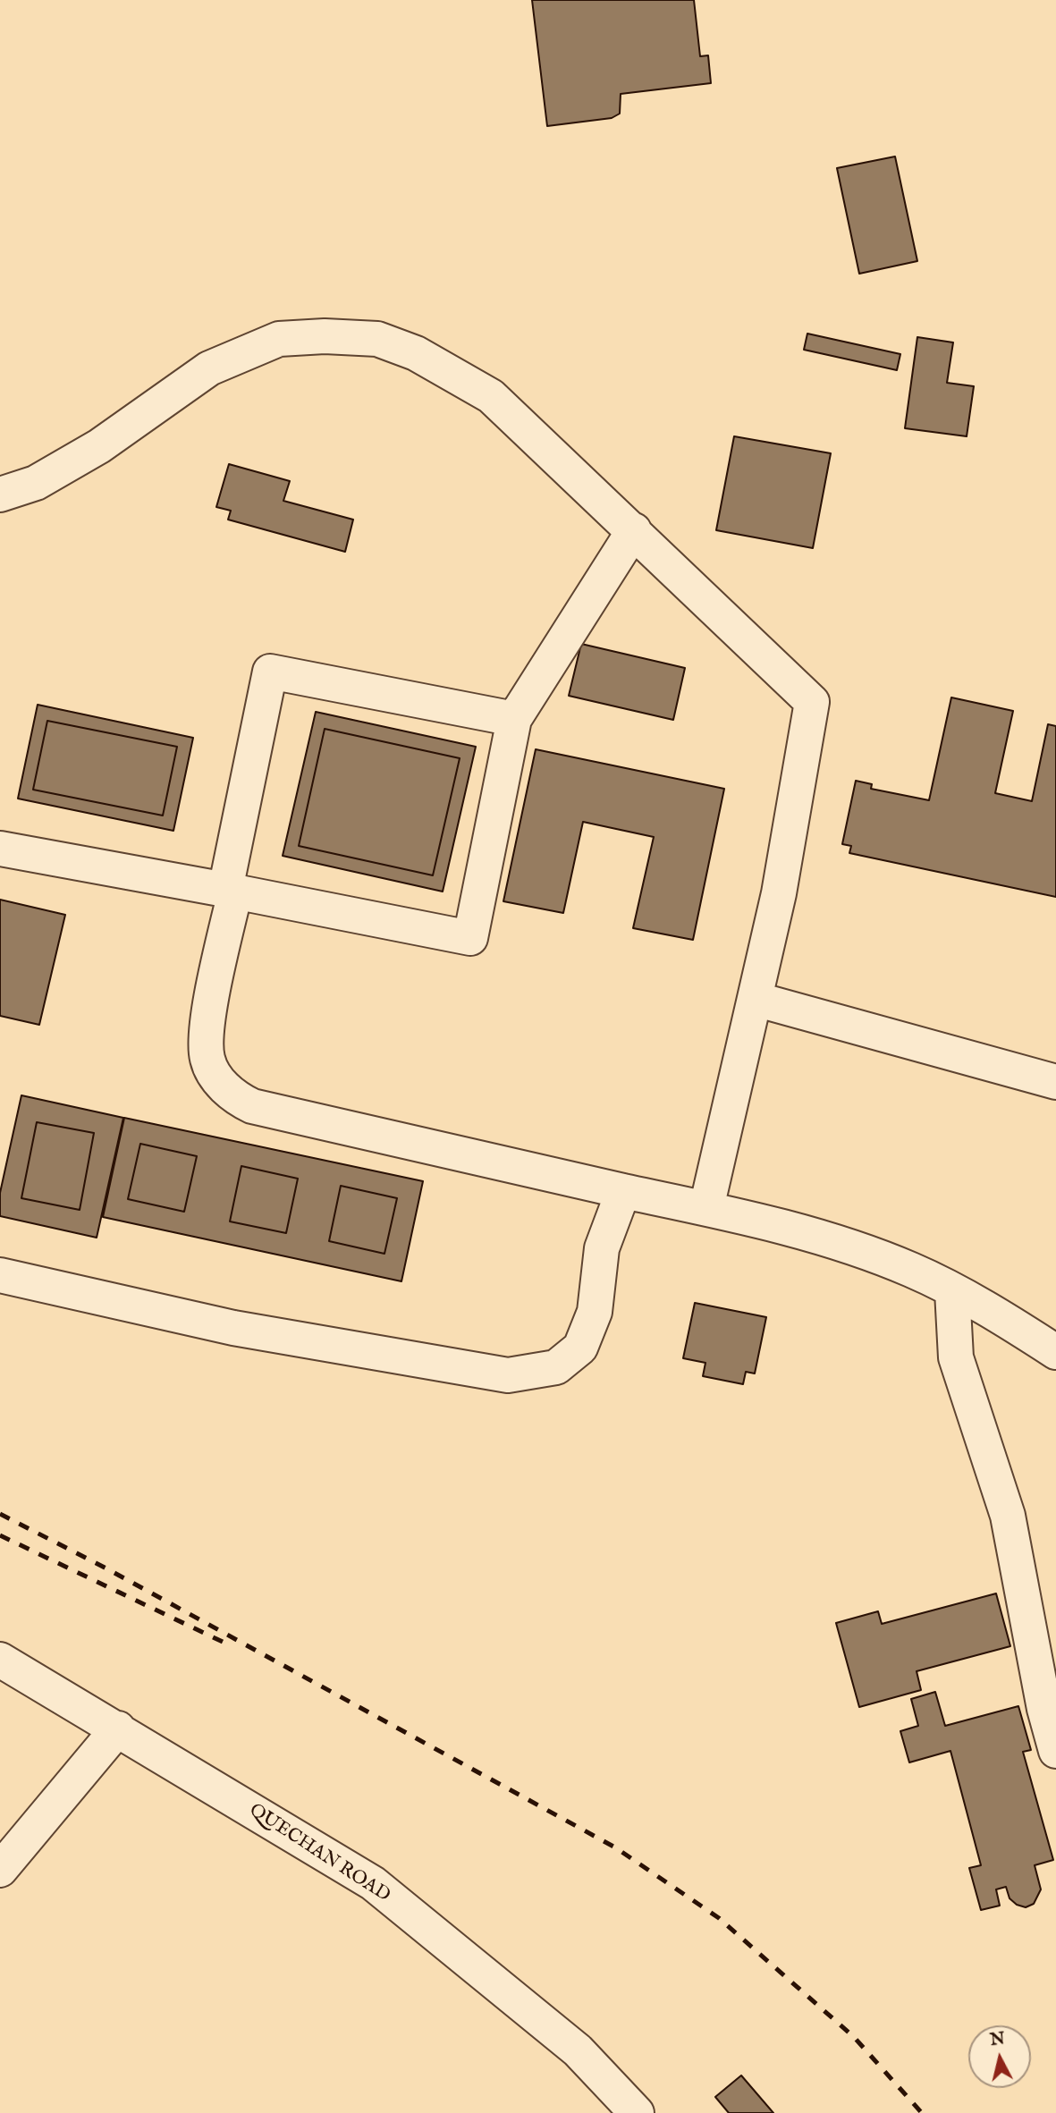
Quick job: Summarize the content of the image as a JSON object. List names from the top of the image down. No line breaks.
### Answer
{"streets":{"street":["QUECHAN ROAD"]},"north":"top"}
